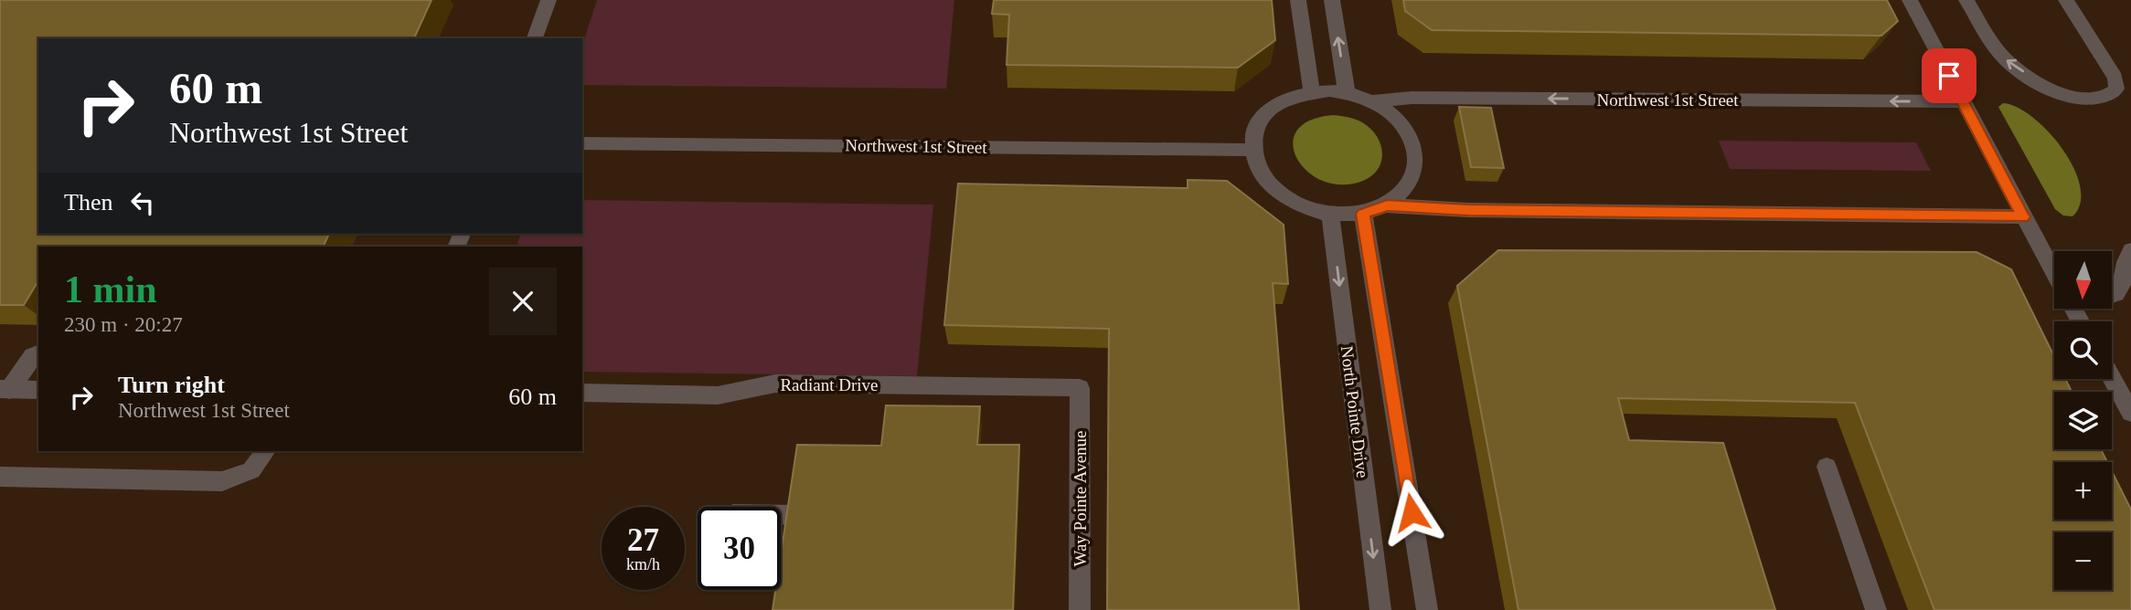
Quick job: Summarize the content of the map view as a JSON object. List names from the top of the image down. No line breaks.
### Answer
{"streets":{"street":["Northwest 1st Street","Radiant Drive","North Pointe Drive","Way Pointe Avenue"]},"crossings":[["Northwest 1st Street","North Pointe Drive"],["Radiant Drive","Way Pointe Avenue"]],"north":"bottom","page":{"turn":["60 m","Northwest 1st Street"],"then":"Then","heading":["1 min","230 m · 20:27"],"map_buttons":["+","−"],"list":[{"name":"Turn right","note":"Northwest 1st Street","value":"60 m"}],"speed":"27 km/h","limit":"30"}}
